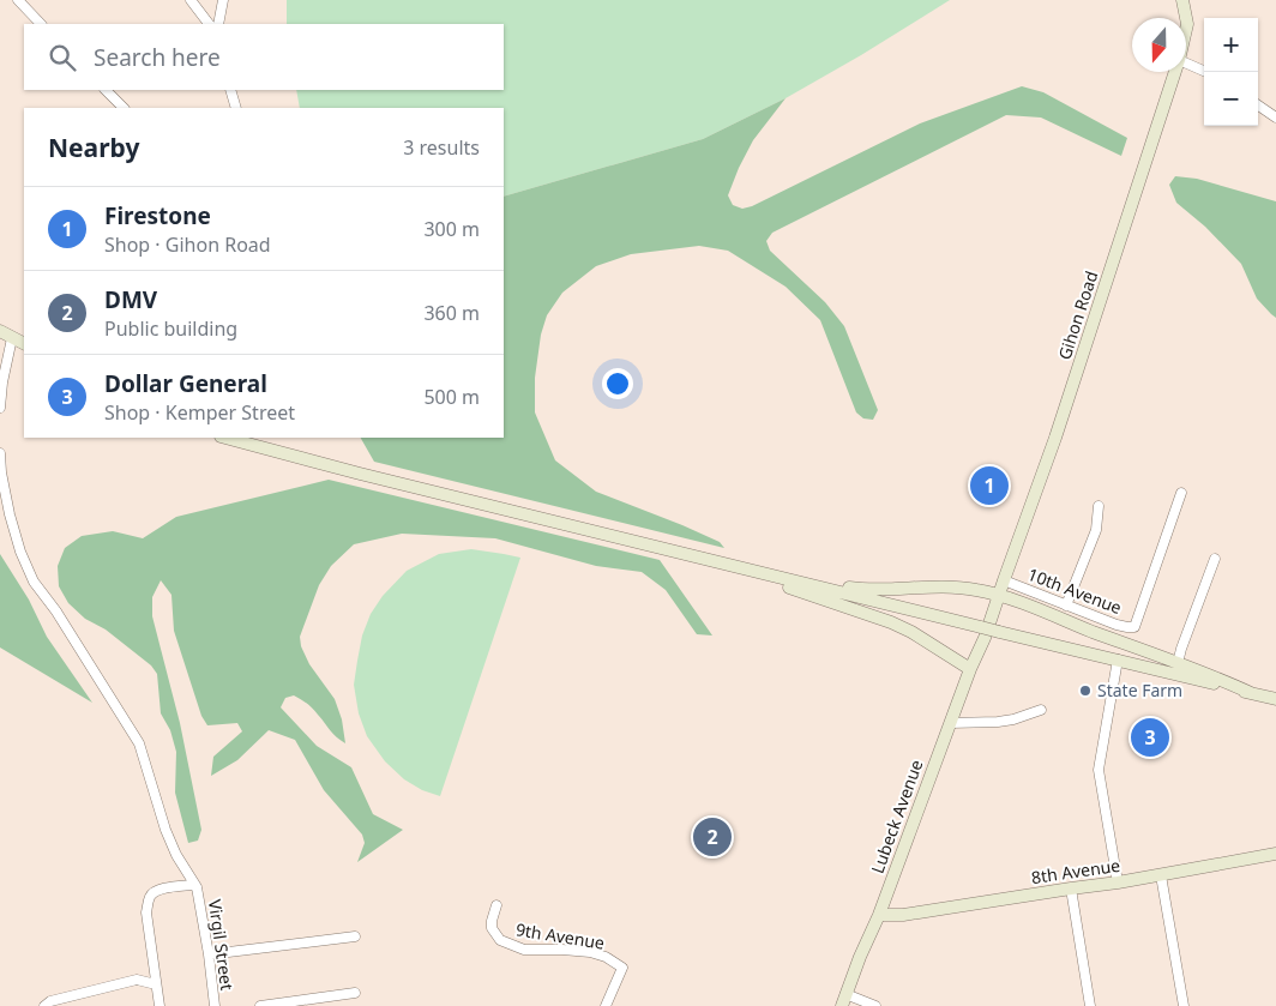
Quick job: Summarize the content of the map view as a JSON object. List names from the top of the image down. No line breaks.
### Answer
{"streets":{"main road":["Gihon Road","Lubeck Avenue","8th Avenue"],"street":["10th Avenue","9th Avenue","Virgil Street"]},"crossings":[["Gihon Road","10th Avenue"],["Gihon Road","Lubeck Avenue"],["Lubeck Avenue","8th Avenue"]],"places":["State Farm"],"north":"bottom","page":{"map_buttons":["+","−"],"search":"Search here","heading":["Nearby","3 results"],"list":[{"mark":"1","name":"Firestone","note":"Shop · Gihon Road","value":"300 m"},{"mark":"2","name":"DMV","note":"Public building","value":"360 m"},{"mark":"3","name":"Dollar General","note":"Shop · Kemper Street","value":"500 m"}],"pins":["1","3","2"]}}
